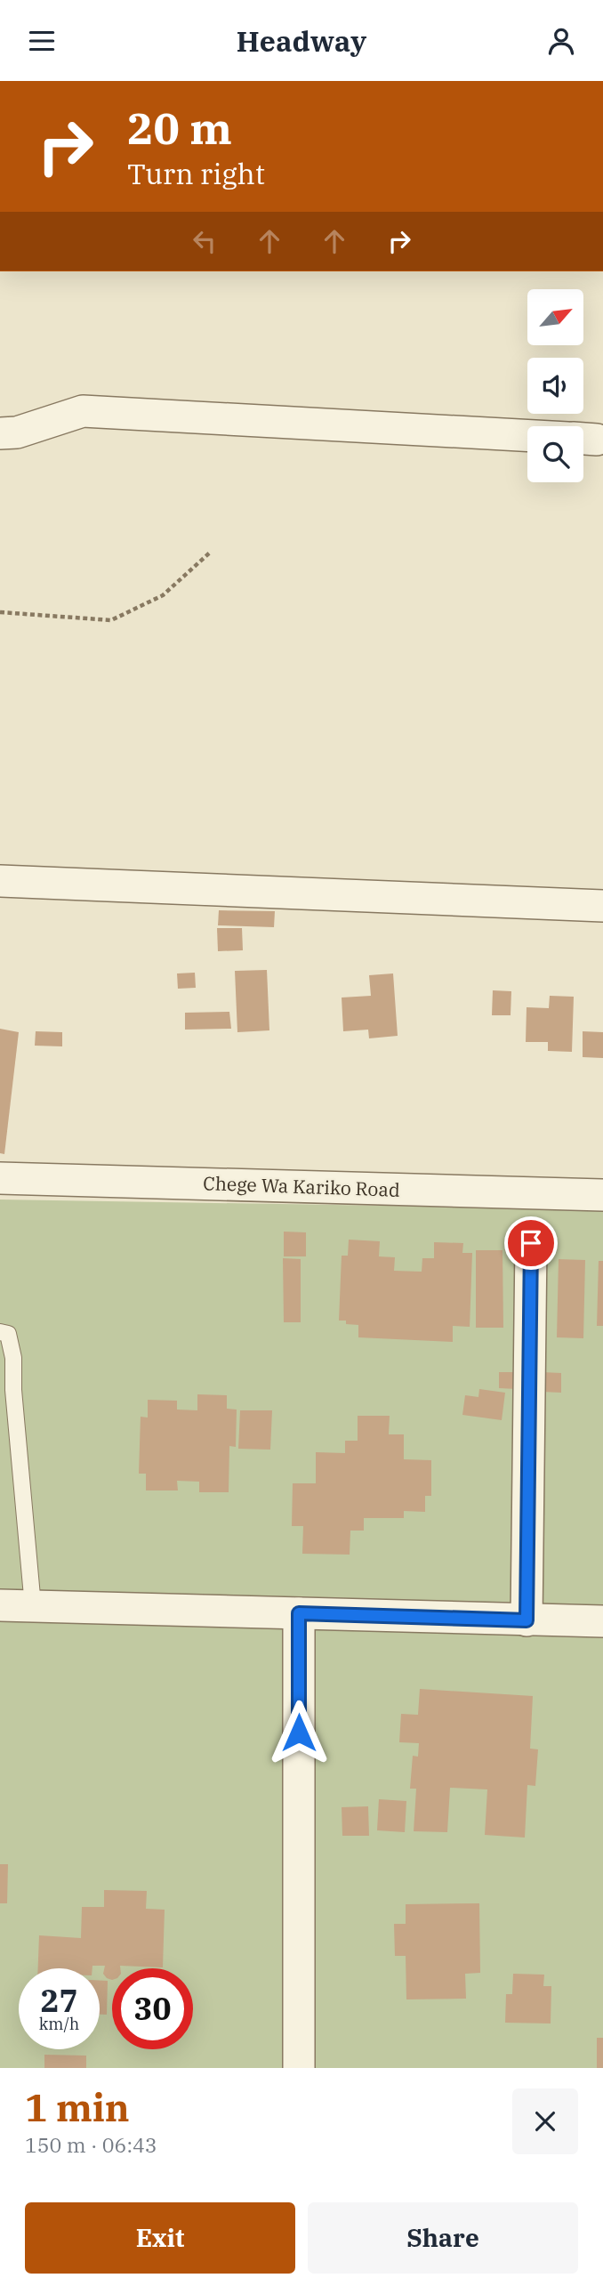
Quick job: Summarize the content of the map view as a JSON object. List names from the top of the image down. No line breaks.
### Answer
{"streets":{"street":["Chege Wa Kariko Road"]},"north":"top right","page":{"header":"Headway","turn":["20 m","Turn right"],"speed":"27 km/h","limit":"30","heading":["1 min","150 m · 06:43"],"buttons":["Exit","Share"]}}
